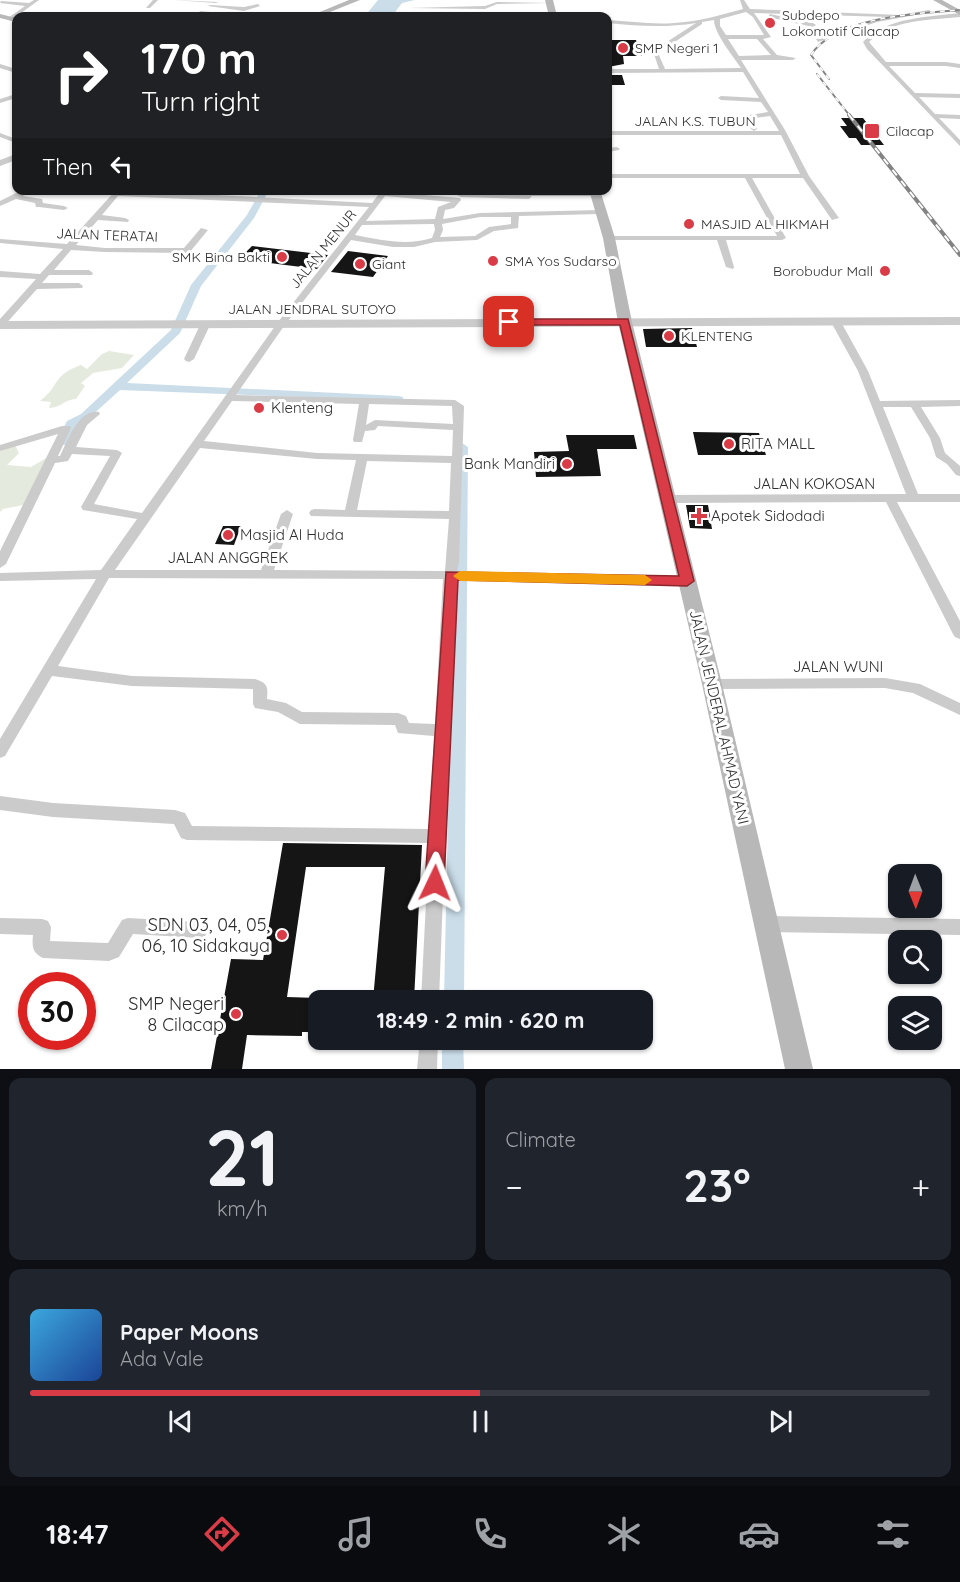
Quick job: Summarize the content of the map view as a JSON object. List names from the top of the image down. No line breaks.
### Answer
{"streets":{"main road":["JALAN JENDERAL AHMAD YANI"],"street":["JALAN K.S. TUBUN","JALAN TERATAI","JALAN MENUR","JALAN JENDRAL SUTOYO","JALAN KOKOSAN","JALAN ANGGREK","JALAN WUNI"]},"crossings":[["JALAN MENUR","JALAN JENDRAL SUTOYO"],["JALAN MENUR","JALAN ANGGREK"],["JALAN JENDRAL SUTOYO","JALAN JENDERAL AHMAD YANI"],["JALAN KOKOSAN","JALAN JENDERAL AHMAD YANI"],["JALAN ANGGREK","JALAN JENDERAL AHMAD YANI"],["JALAN WUNI","JALAN JENDERAL AHMAD YANI"]],"places":{"other":["Subdepo Lokomotif Cilacap","SMP Negeri 1","MASJID AL HIKMAH","SMK Bina Bakti","SMA Yos Sudarso","Giant","Borobudur Mall","KLENTENG","Klenteng","RITA MALL","Bank Mandiri","Masjid Al Huda","SDN 03, 04, 05, 06, 10 Sidakaya","SMP Negeri 8 Cilacap"],"transit":["Cilacap"],"health":["Apotek Sidodadi"]},"north":"bottom","page":{"turn":["170 m","Turn right"],"then":"Then","limit":"30","trip":"18:49 · 2 min · 620 m","tile":[["21","km/h"],"Climate"],"heat":["−","23°","+"],"song":["Paper Moons","Ada Vale"],"tabs":"18:47"}}
